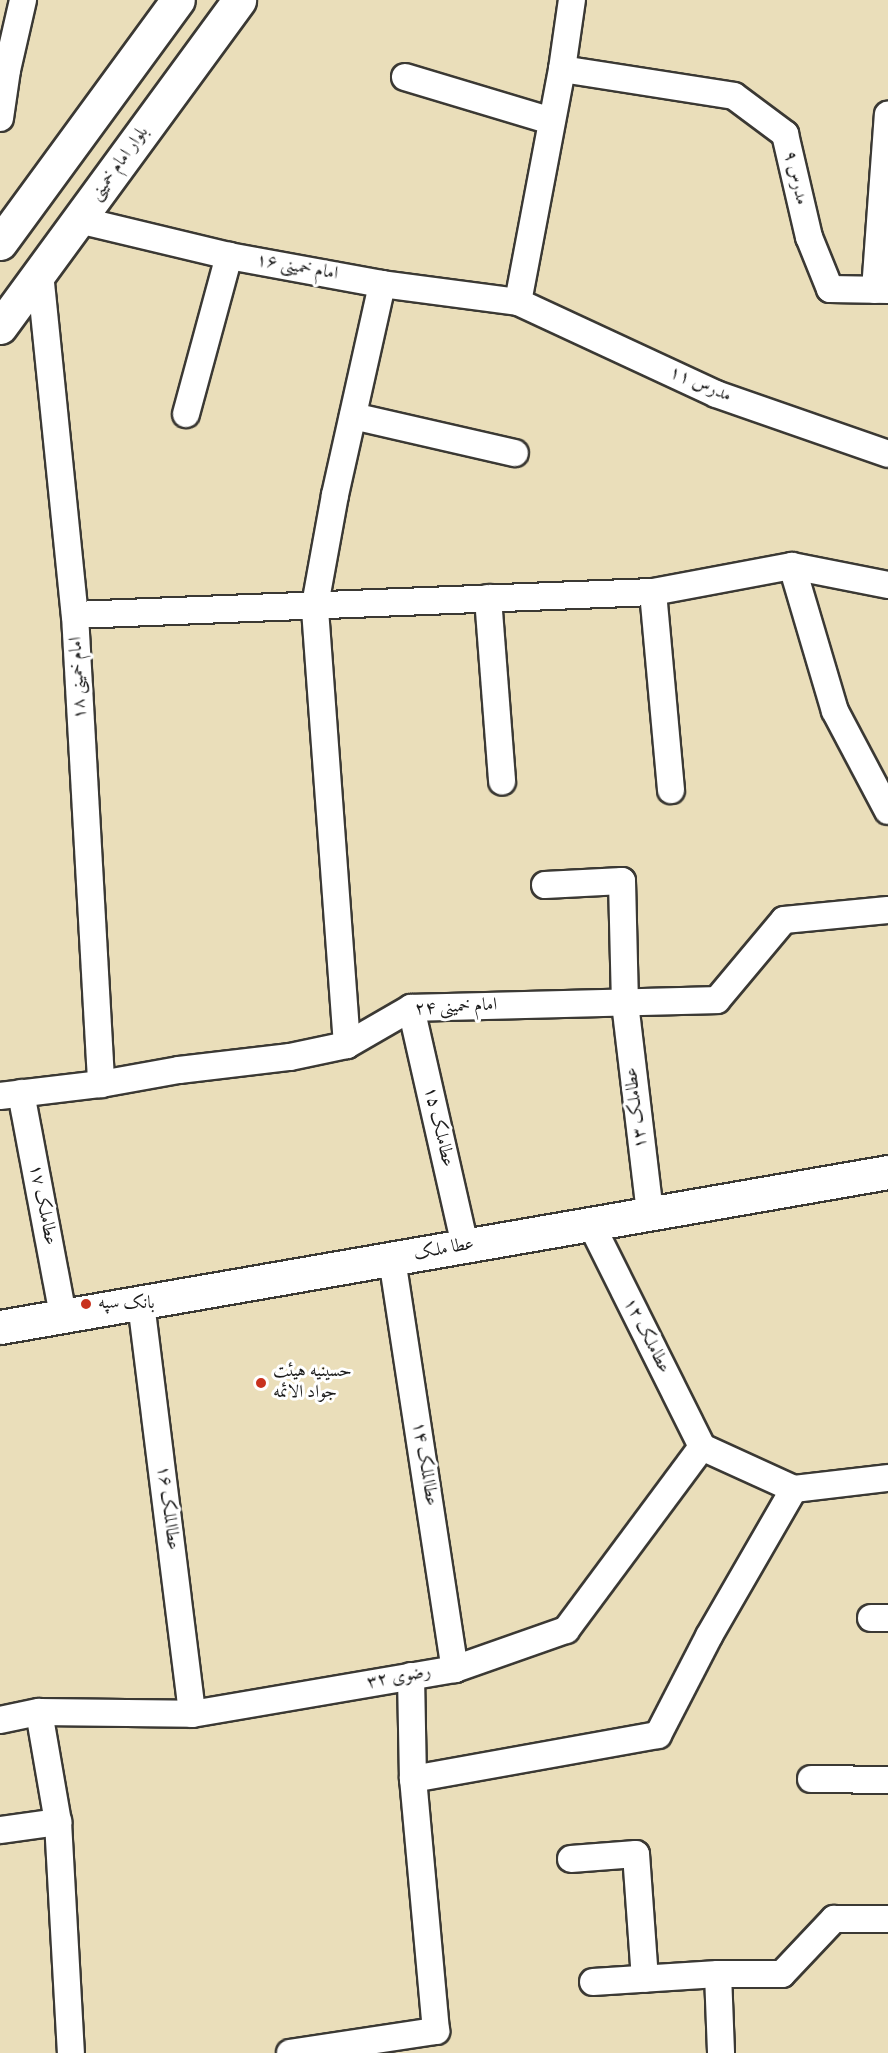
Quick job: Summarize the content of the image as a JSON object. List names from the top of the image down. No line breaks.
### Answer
{"streets":{"main road":["بلوار امام خمینی","عطا ملک"],"street":["مدرس ۹","امام خمینی ۱۶","مدرس ۱۱","امام خمینی ۱۸","امام خمینی ۲۴","عطاملک ۱۳","عطاملک ۱۵","عطاملک ۱۷","عطاملک ۱۲","عطاالملک ۱۴","عطاالملک ۱۶","رضوی ۳۲"]},"crossings":[["بلوار امام خمینی","امام خمینی ۱۶"],["بلوار امام خمینی","امام خمینی ۱۸"],["امام خمینی ۱۶","مدرس ۱۱"],["امام خمینی ۱۸","امام خمینی ۲۴"],["امام خمینی ۲۴","عطاملک ۱۳"],["امام خمینی ۲۴","عطاملک ۱۵"],["امام خمینی ۲۴","عطاملک ۱۷"],["عطاملک ۱۳","عطا ملک"],["عطاملک ۱۵","عطا ملک"],["عطاملک ۱۷","عطا ملک"],["عطا ملک","عطاملک ۱۲"],["عطا ملک","عطاالملک ۱۴"],["عطا ملک","عطاالملک ۱۶"],["عطاملک ۱۲","رضوی ۳۲"],["عطاالملک ۱۴","رضوی ۳۲"],["عطاالملک ۱۶","رضوی ۳۲"]],"places":["بانک سپه","حسینیه هیئت جواد الائمه"]}
